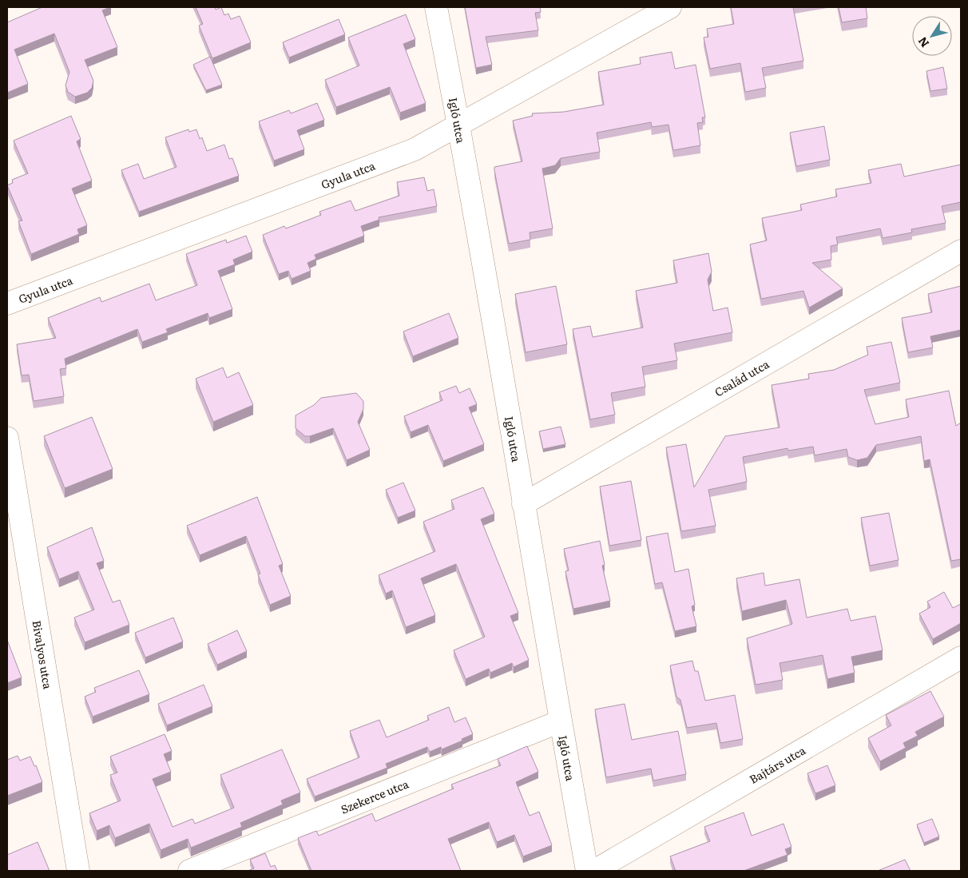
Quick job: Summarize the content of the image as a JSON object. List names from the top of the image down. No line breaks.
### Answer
{"streets":{"street":["Igló utca","Gyula utca","Család utca","Bivalyos utca","Bajtárs utca","Szekerce utca"]},"crossings":[["Igló utca","Gyula utca"],["Igló utca","Család utca"],["Igló utca","Szekerce utca"]],"north":"bottom left"}
